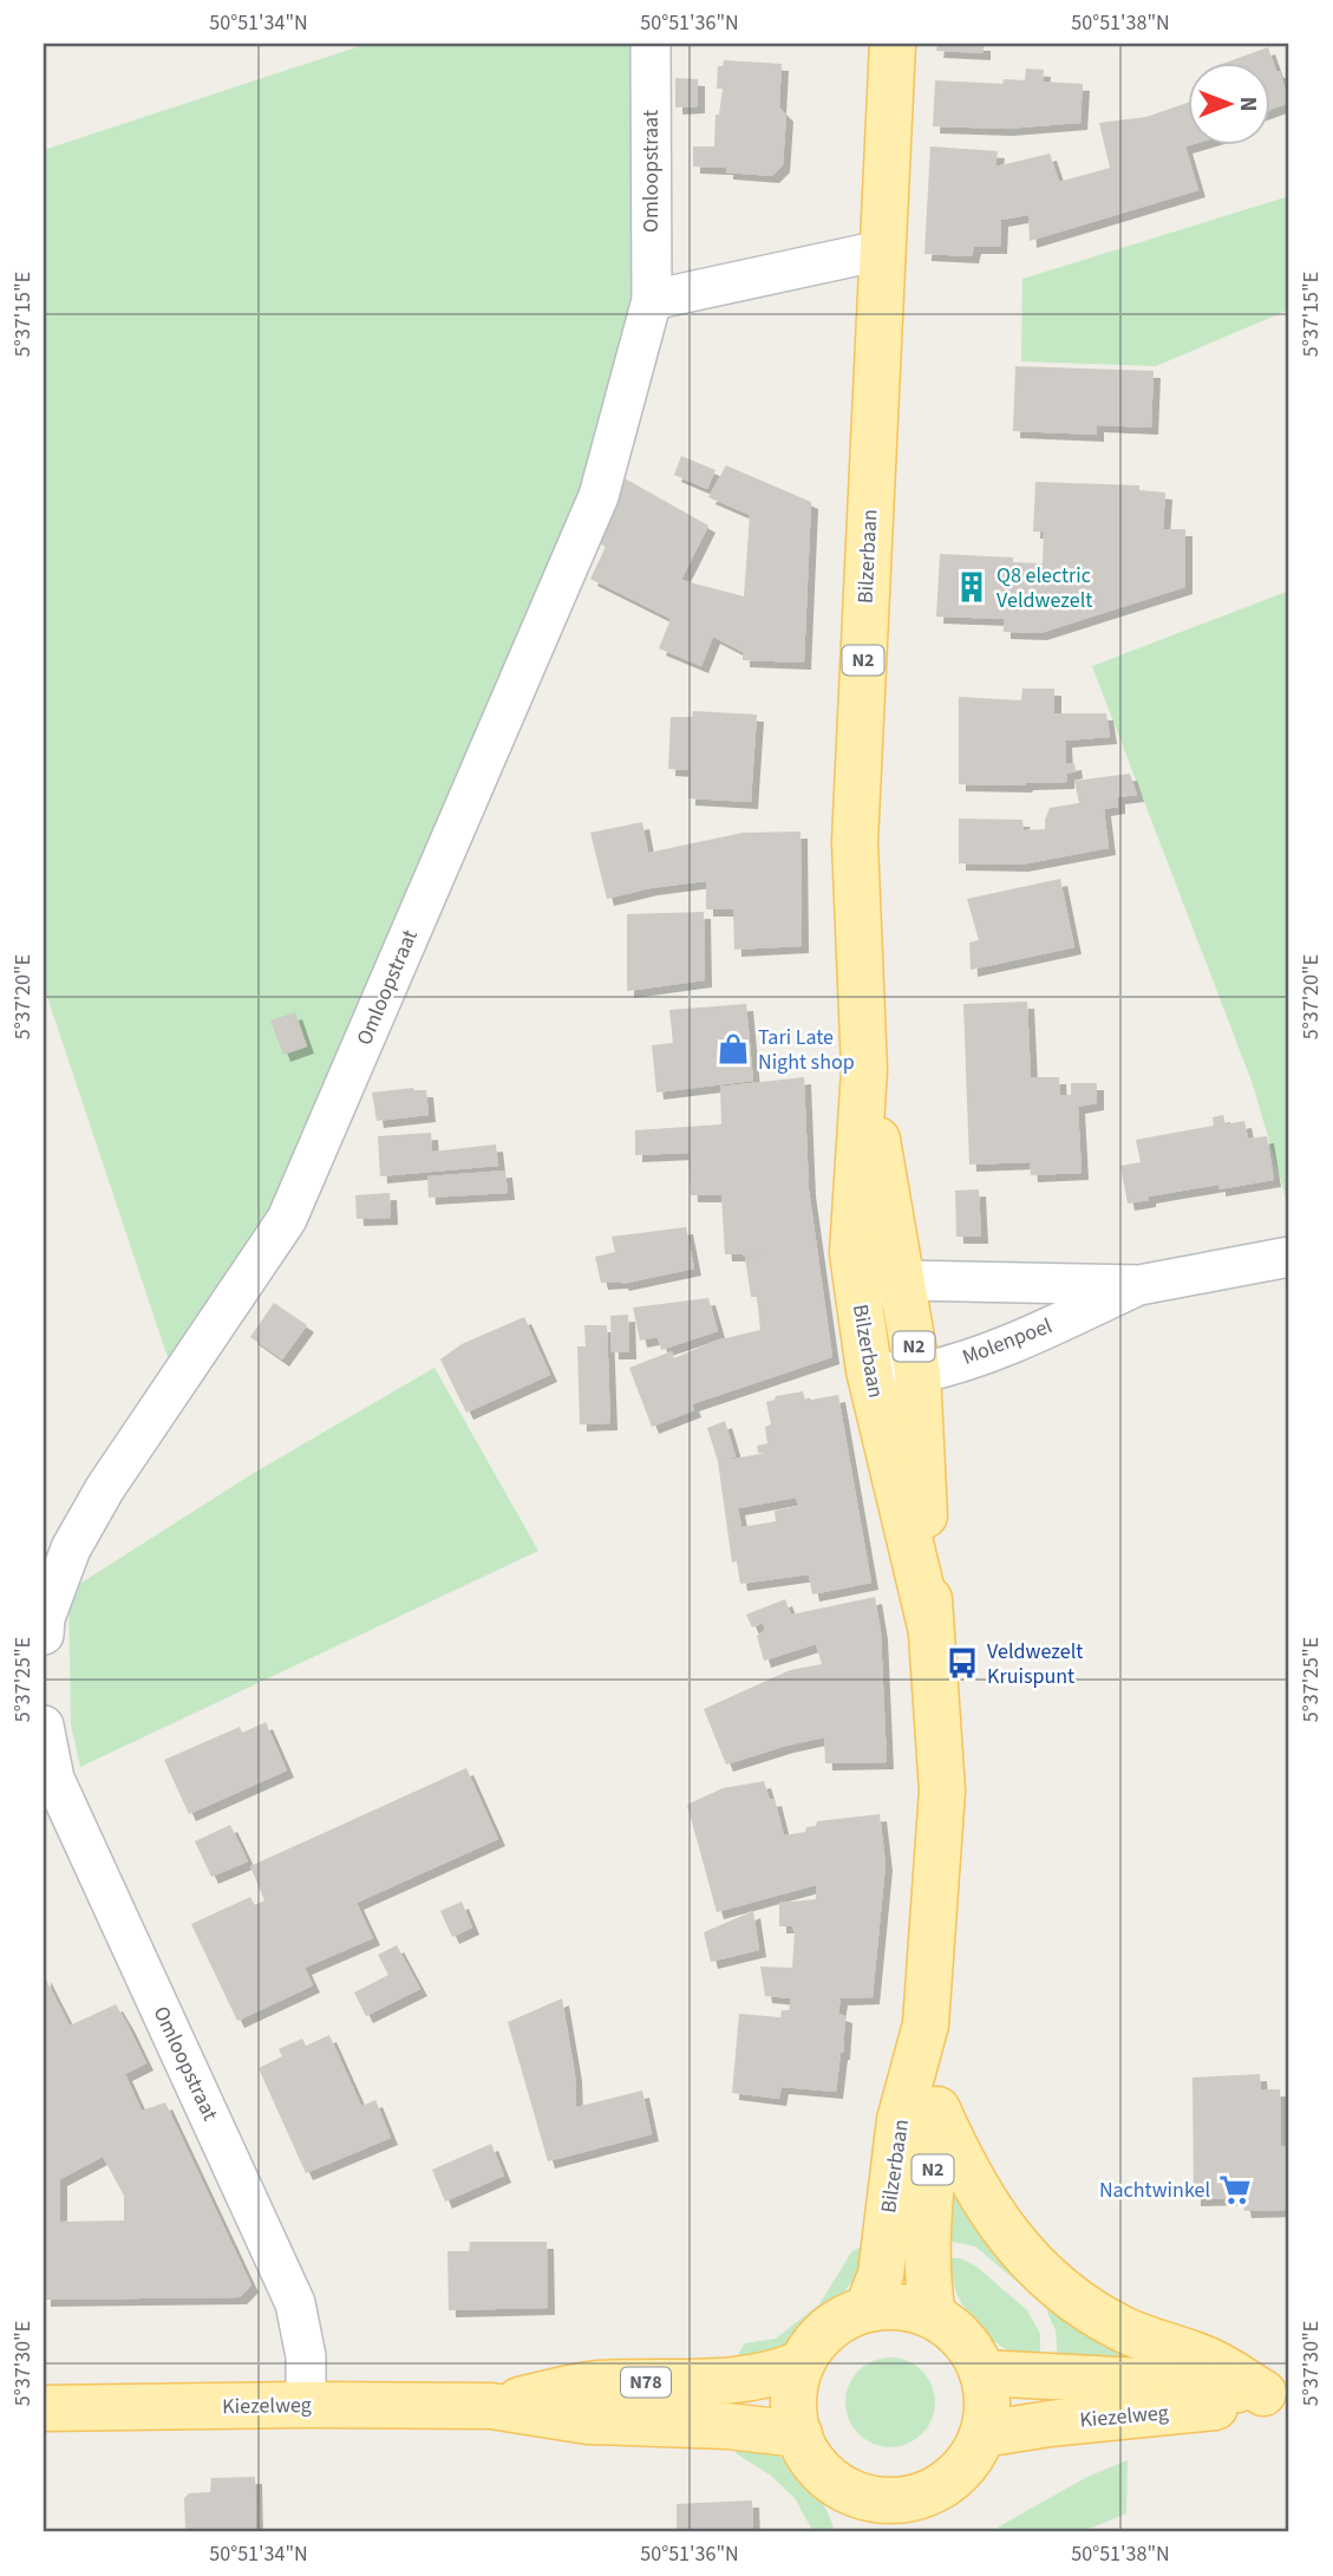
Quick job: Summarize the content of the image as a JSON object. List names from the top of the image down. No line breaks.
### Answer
{"streets":{"main road":["Bilzerbaan","N2","N78","Kiezelweg"],"street":["Omloopstraat","Molenpoel"]},"crossings":[["Omloopstraat","Kiezelweg"],["Bilzerbaan","Molenpoel"],["Bilzerbaan","Kiezelweg"]],"places":{"building":["Q8 electric Veldwezelt"],"shop":["Tari Late Night shop"],"bus stop":["Veldwezelt Kruispunt"],"supermarket":["Nachtwinkel"]},"north":"right","coordinates":["50°51'34\"N","50°51'36\"N","50°51'38\"N","5°37'15\"E","5°37'20\"E","5°37'25\"E","5°37'30\"E"]}
